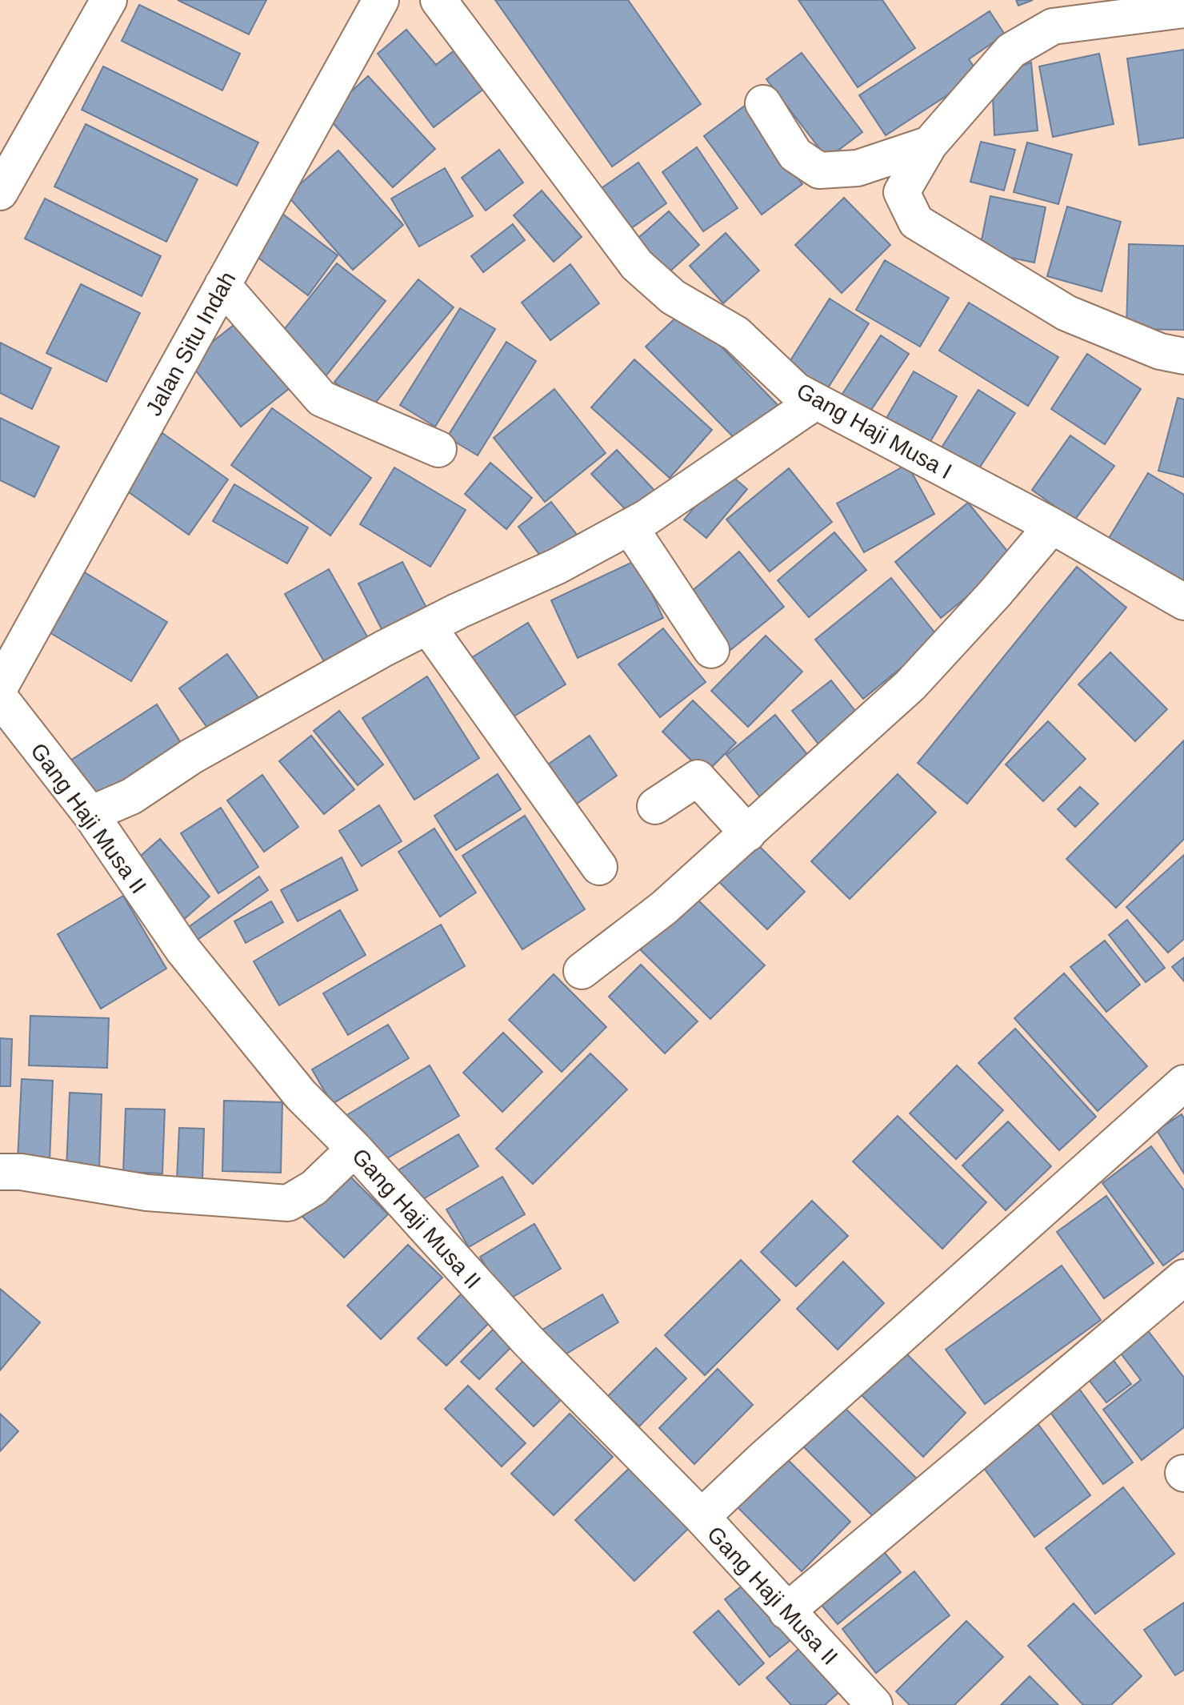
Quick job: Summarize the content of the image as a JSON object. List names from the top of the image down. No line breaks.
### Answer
{"streets":{"street":["Jalan Situ Indah","Gang Haji Musa I","Gang Haji Musa II"]}}
